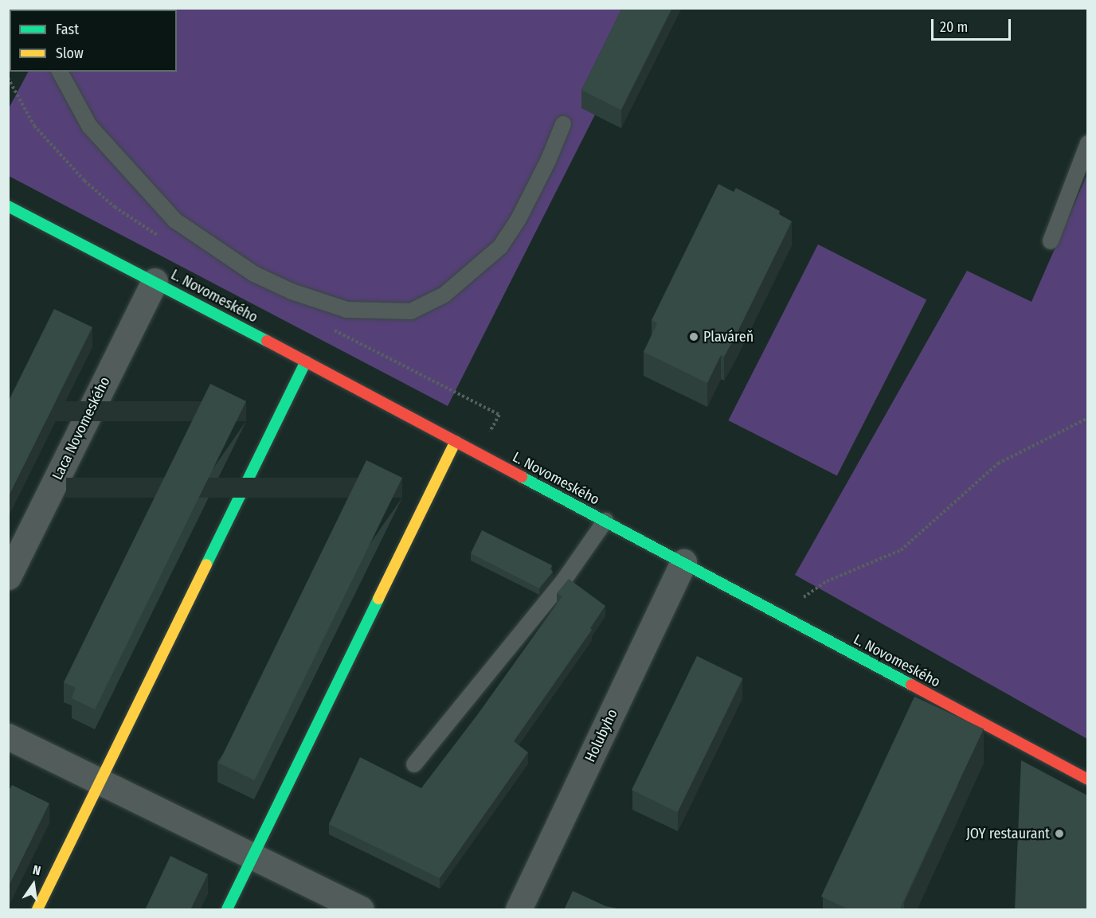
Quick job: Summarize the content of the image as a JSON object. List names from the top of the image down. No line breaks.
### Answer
{"streets":{"street":["L. Novomeského","Laca Novomeského","Holubyho"]},"crossings":[["L. Novomeského","Laca Novomeského"],["L. Novomeského","Holubyho"]],"places":["Plaváreň","JOY restaurant"],"legend":["Fast","Slow"],"scale_bar":"20 m","north":"top"}
